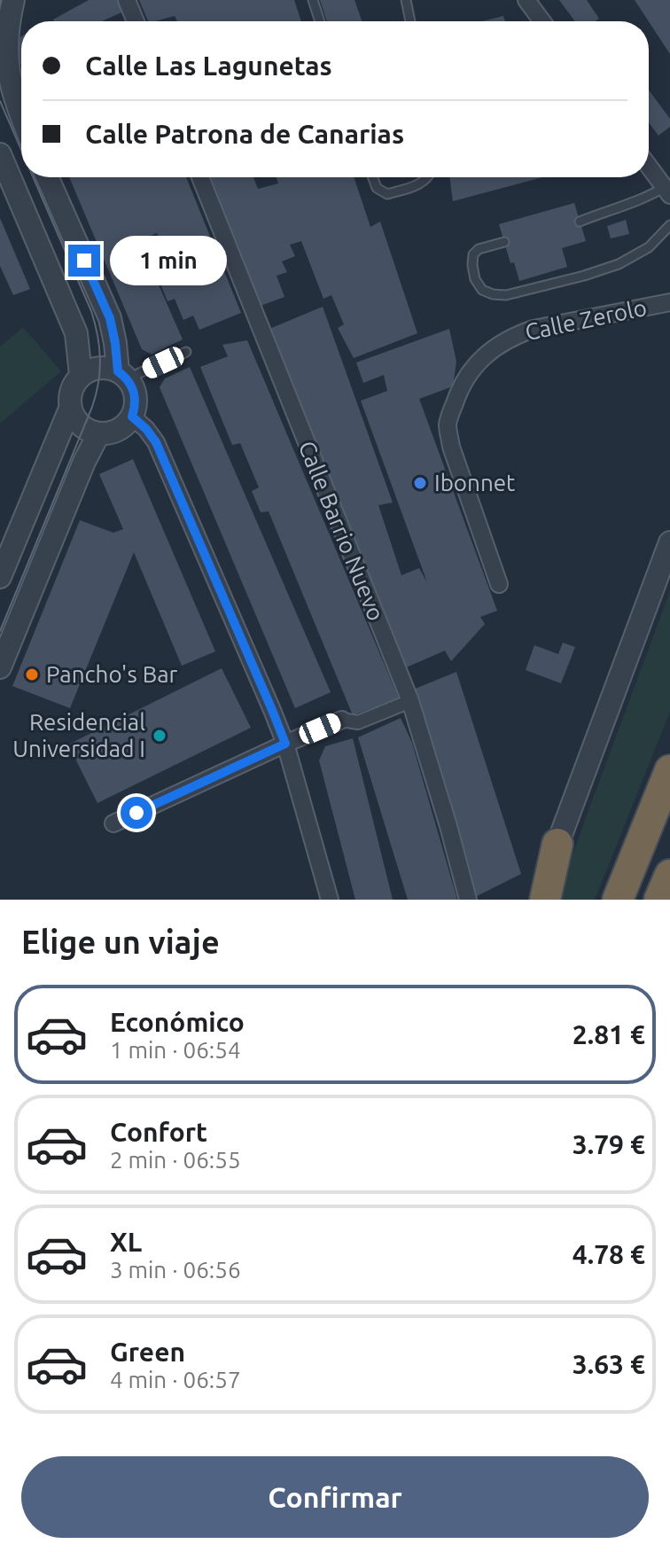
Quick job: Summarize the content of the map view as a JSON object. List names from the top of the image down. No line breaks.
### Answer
{"streets":{"street":["Calle Zerolo","Calle Barrio Nuevo"]},"places":["Ibonnet","Pancho's Bar","Residencial Universidad I"],"page":{"banner":["Calle Las Lagunetas","Calle Patrona de Canarias"],"bubble":"1 min","heading":"Elige un viaje","list":[{"name":"Económico","note":"1 min · 06:54","value":"2.81 €"},{"name":"Confort","note":"2 min · 06:55","value":"3.79 €"},{"name":"XL","note":"3 min · 06:56","value":"4.78 €"},{"name":"Green","note":"4 min · 06:57","value":"3.63 €"}],"buttons":"Confirmar"}}
